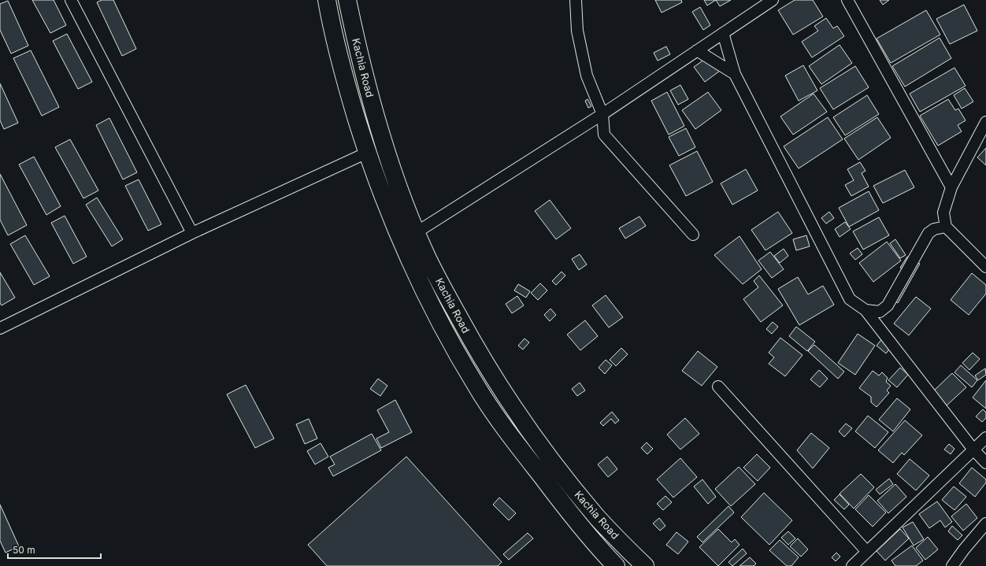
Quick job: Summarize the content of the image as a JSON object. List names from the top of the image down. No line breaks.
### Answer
{"streets":{"highway":["Kachia Road"]},"scale_bar":"50 m"}
